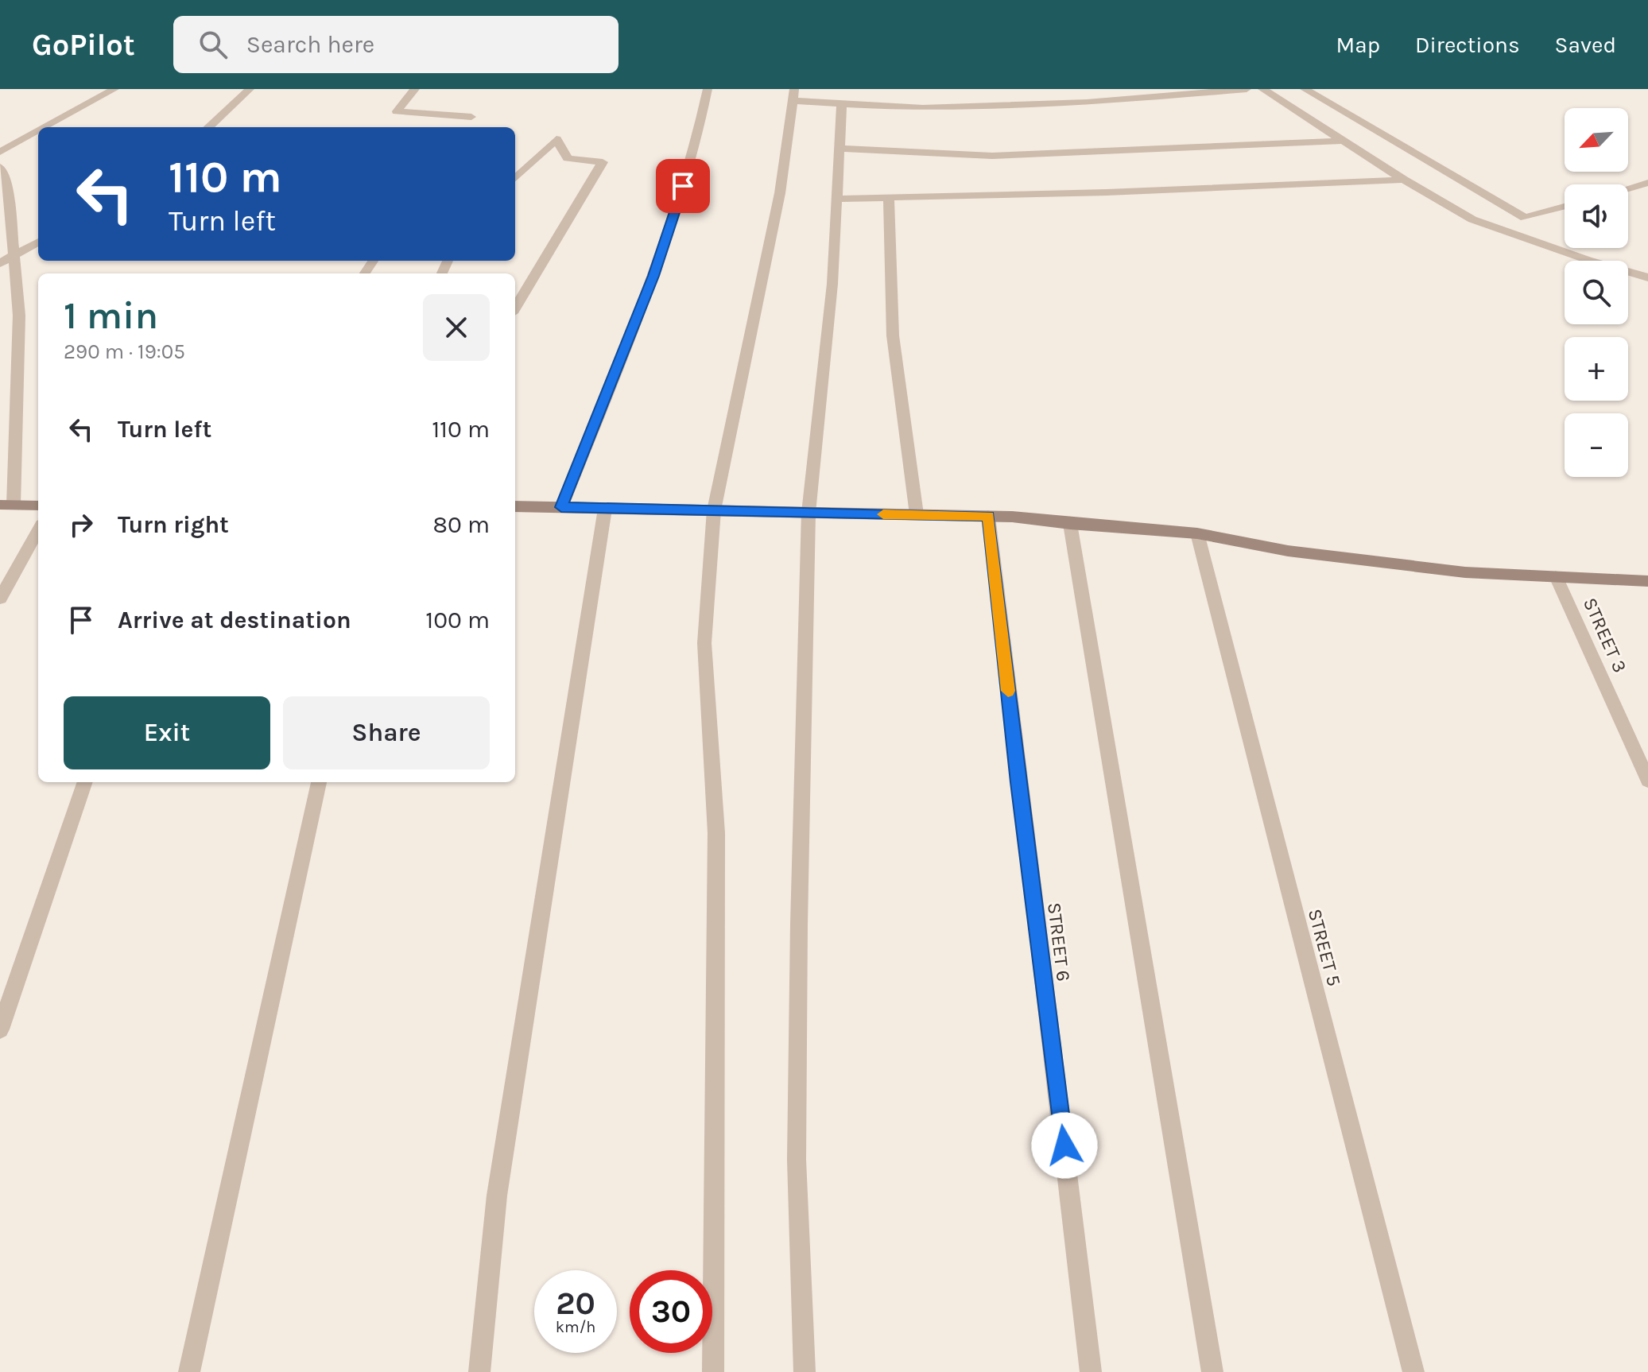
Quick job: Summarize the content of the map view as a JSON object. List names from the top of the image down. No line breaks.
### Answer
{"streets":{"street":["STREET 3","STREET 6","STREET 5"]},"north":"bottom left","page":{"header":"GoPilot","search":"Search here","nav":["Map","Directions","Saved"],"map_buttons":["+","−"],"turn":["110 m","Turn left"],"heading":["1 min","290 m · 19:05"],"list":[{"name":"Turn left","value":"110 m"},{"name":"Turn right","value":"80 m"},{"name":"Arrive at destination","value":"100 m"}],"buttons":["Exit","Share"],"speed":"20 km/h","limit":"30"}}
